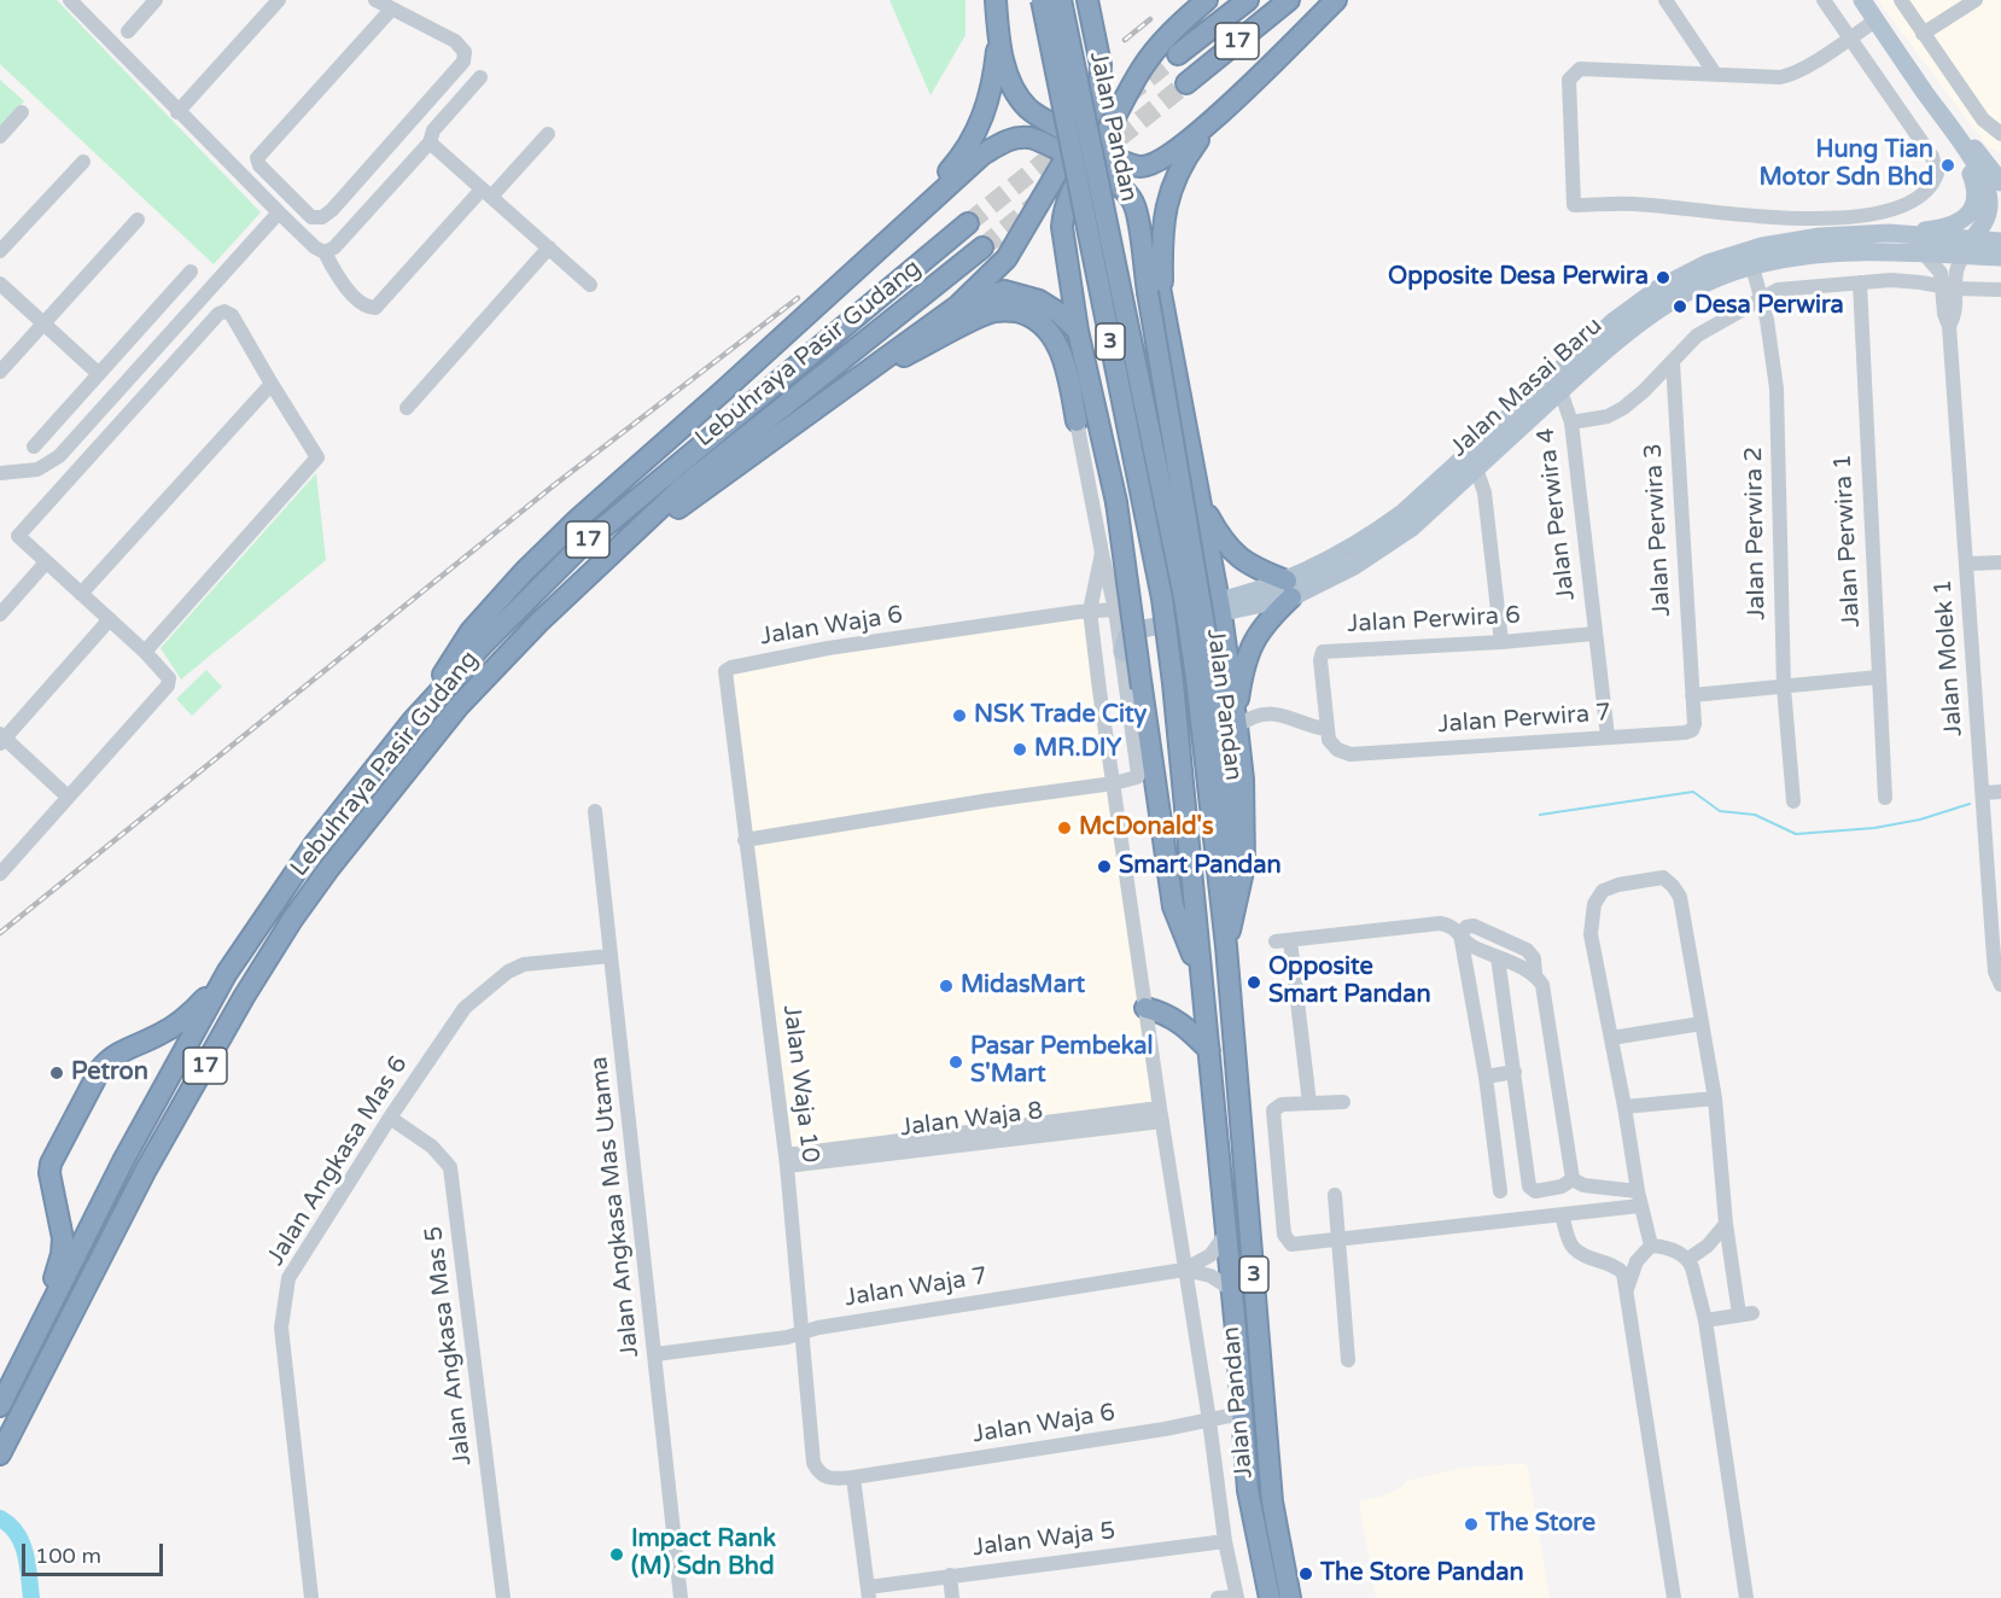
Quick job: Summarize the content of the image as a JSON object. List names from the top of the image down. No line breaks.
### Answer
{"streets":{"highway":["17","Jalan Pandan","3","Lebuhraya Pasir Gudang"],"main road":["Jalan Masai Baru"],"street":["Jalan Perwira 4","Jalan Perwira 3","Jalan Perwira 2","Jalan Perwira 1","Jalan Perwira 6","Jalan Waja 6","Jalan Molek 1","Jalan Perwira 7","Jalan Waja 10","Jalan Waja 8","Jalan Angkasa Mas 6","Jalan Angkasa Mas Utama","Jalan Waja 7","Jalan Angkasa Mas 5","Jalan Waja 5"]},"crossings":[["Jalan Pandan","Jalan Waja 6"],["Jalan Pandan","Jalan Waja 7"],["Jalan Masai Baru","Jalan Perwira 4"],["Jalan Masai Baru","Jalan Perwira 2"],["Jalan Masai Baru","Jalan Waja 6"],["Jalan Masai Baru","Jalan Molek 1"],["Jalan Perwira 4","Jalan Perwira 6"],["Jalan Perwira 3","Jalan Perwira 7"],["Jalan Perwira 6","Jalan Perwira 7"],["Jalan Waja 6","Jalan Waja 10"],["Jalan Waja 10","Jalan Waja 8"],["Jalan Waja 10","Jalan Waja 7"],["Jalan Angkasa Mas 6","Jalan Angkasa Mas Utama"],["Jalan Angkasa Mas 6","Jalan Angkasa Mas 5"],["Jalan Angkasa Mas Utama","Jalan Waja 7"]],"places":["Hung Tian Motor Sdn Bhd","Opposite Desa Perwira","Desa Perwira","NSK Trade City","MR.DIY","McDonald's","Smart Pandan","Opposite Smart Pandan","MidasMart","Pasar Pembekal S'Mart","Petron","The Store","Impact Rank (M) Sdn Bhd","The Store Pandan"],"scale_bar":"100 m"}
